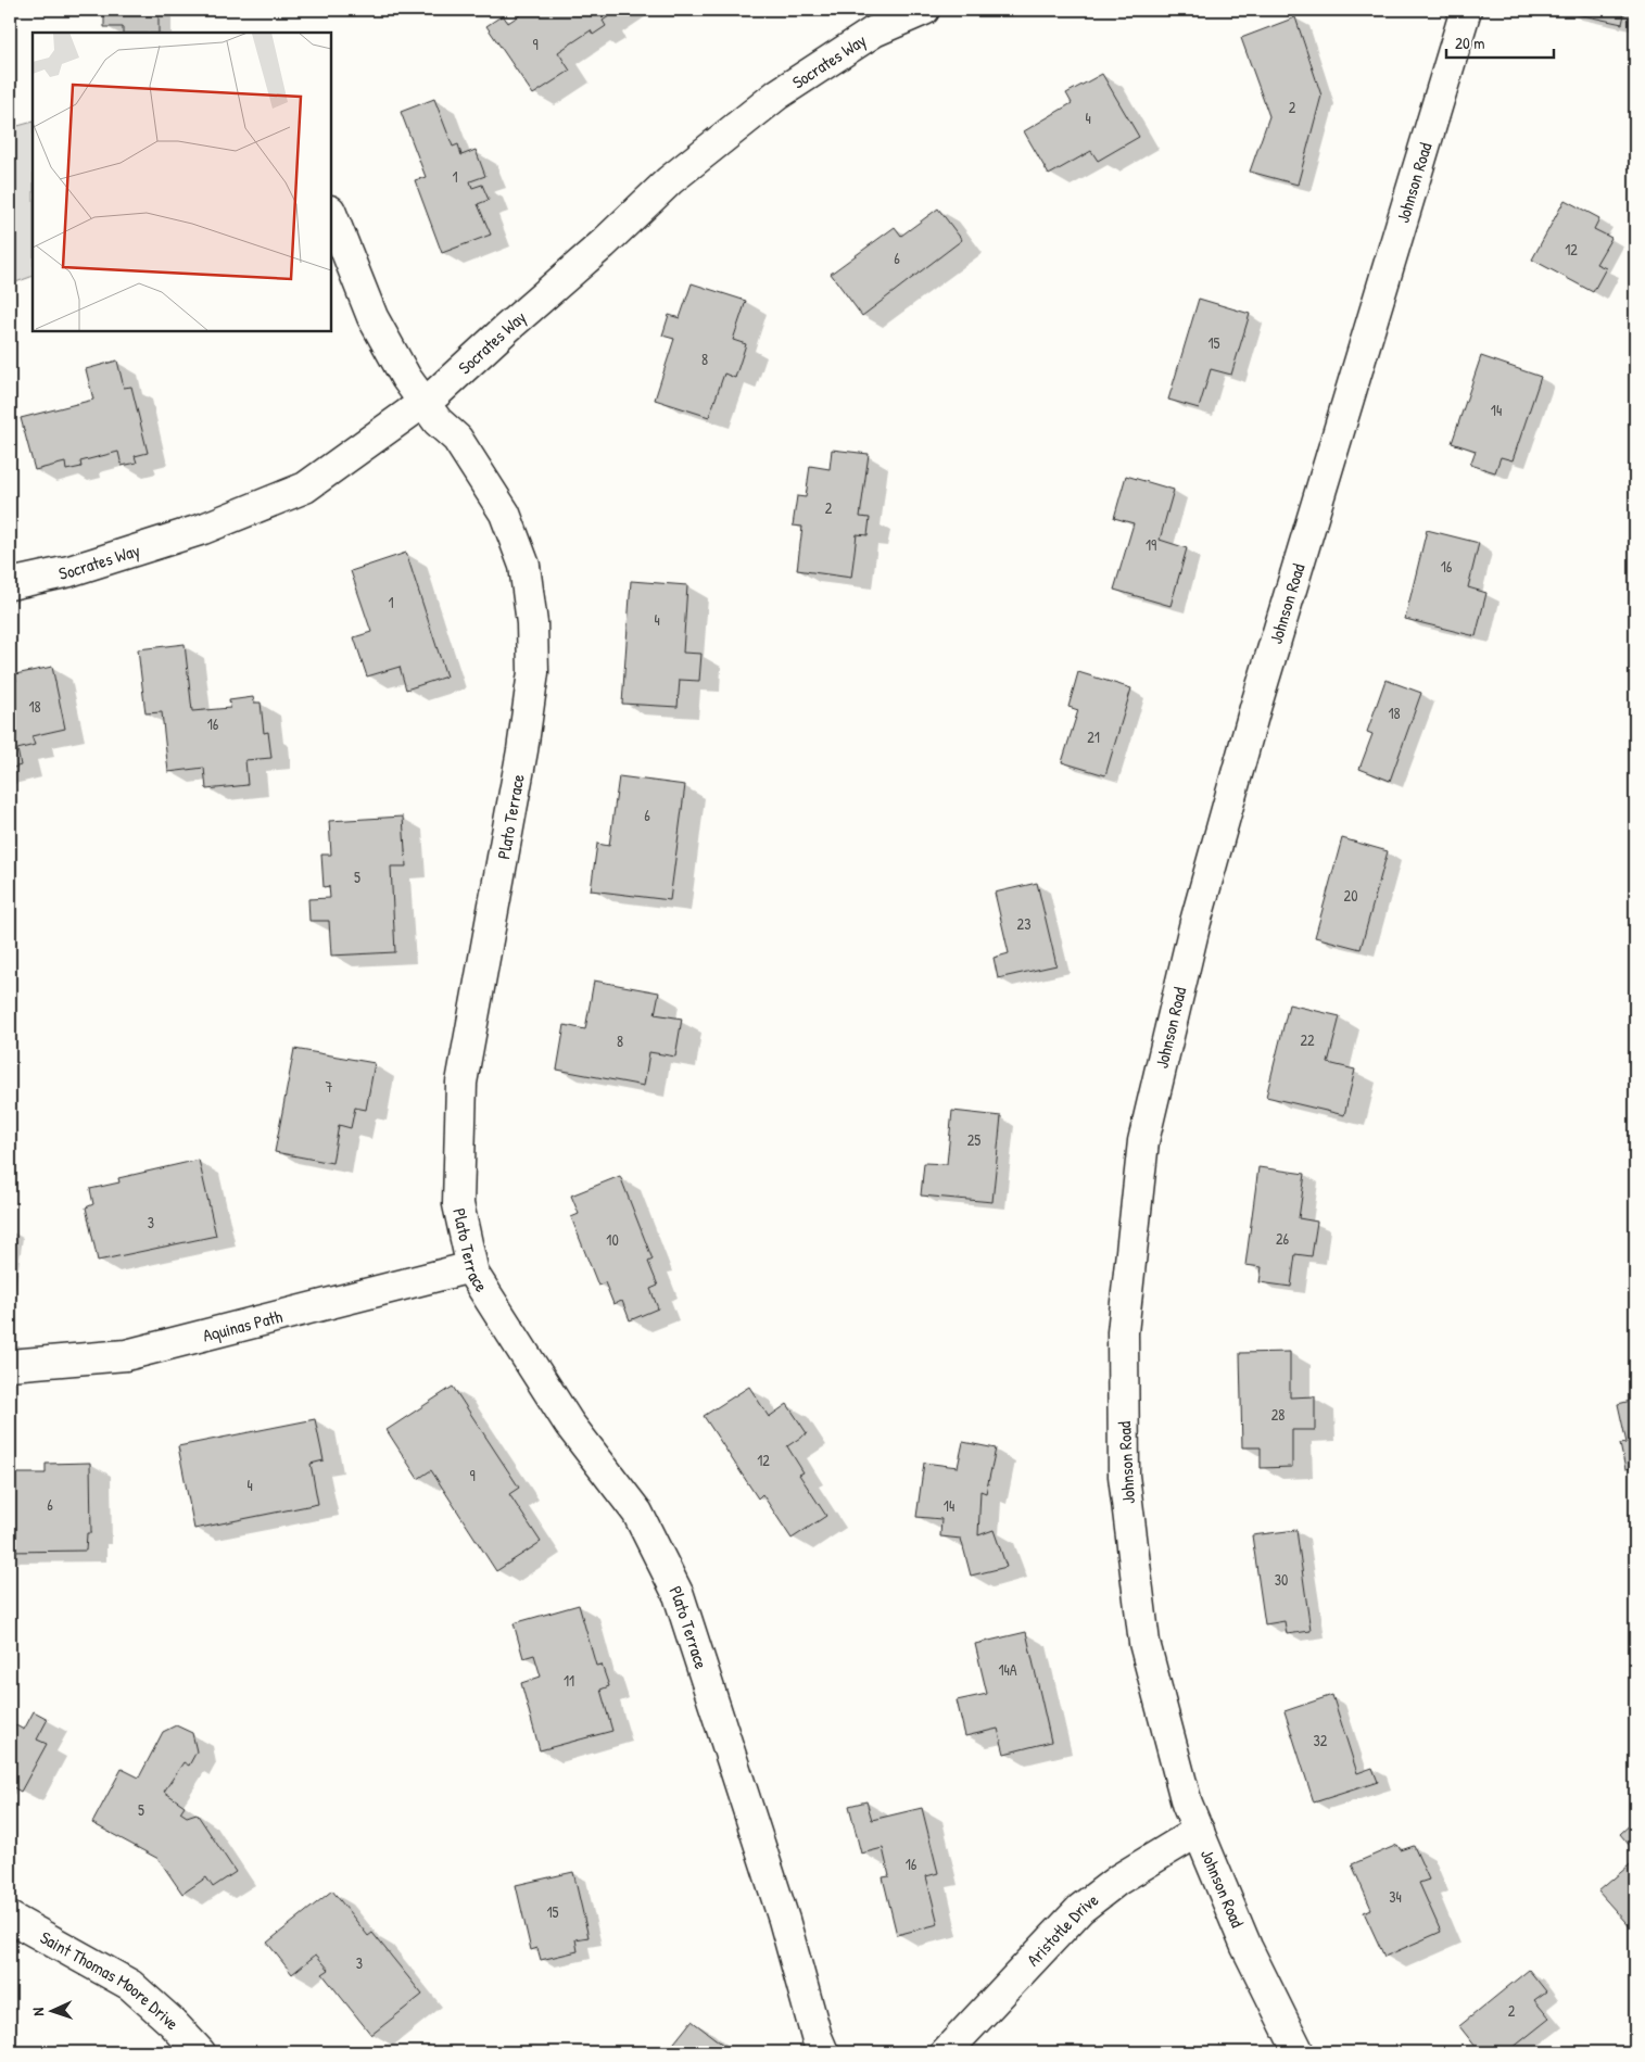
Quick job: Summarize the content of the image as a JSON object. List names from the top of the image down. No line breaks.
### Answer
{"streets":{"street":["Socrates Way","Johnson Road","Plato Terrace","Aquinas Path","Aristotle Drive","Saint Thomas Moore Drive"]},"crossings":[["Socrates Way","Plato Terrace"],["Johnson Road","Aristotle Drive"],["Plato Terrace","Aquinas Path"]],"house_numbers":["9","2","4","1","12","6","15","8","14","2","19","16","1","4","18","18","16","21","6","5","20","23","22","8","7","25","3","26","10","28","12","9","4","6","14","30","14A","11","32","5","16","34","15","3","2"],"scale_bar":"20 m","north":"left"}
